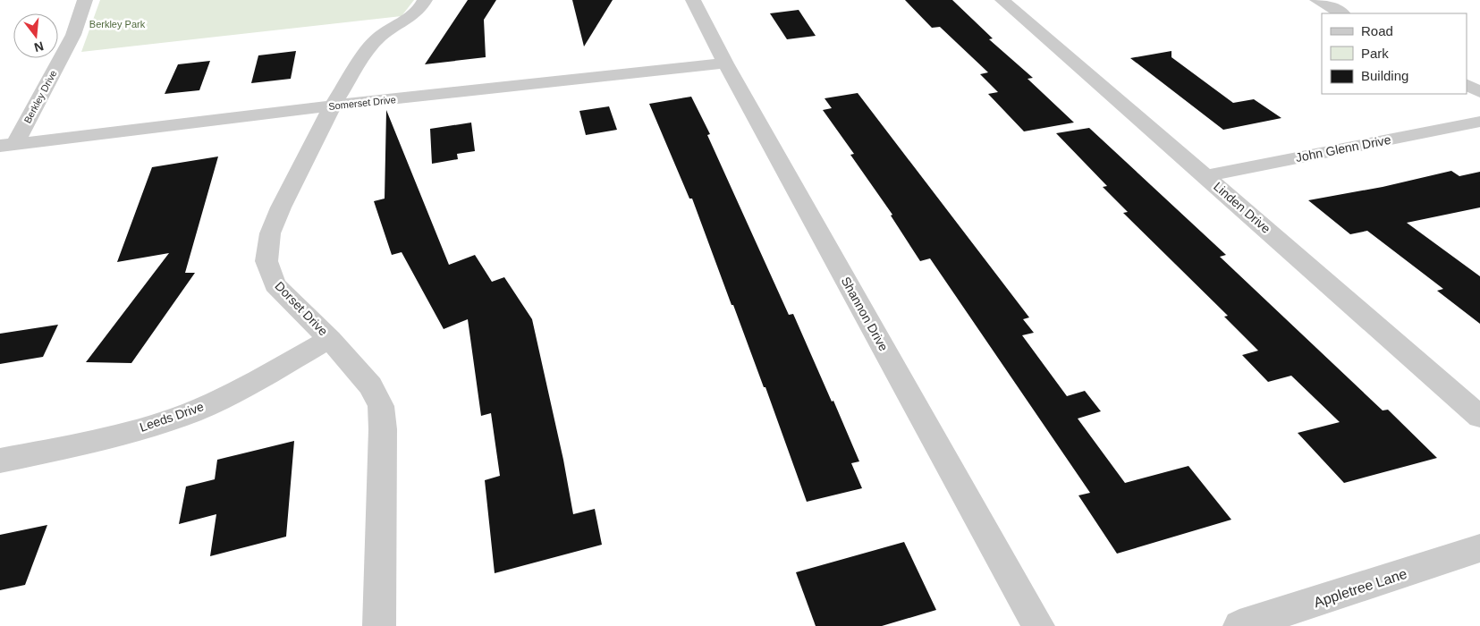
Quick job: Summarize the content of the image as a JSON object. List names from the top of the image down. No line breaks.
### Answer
{"streets":{"street":["Berkley Drive","Somerset Drive","John Glenn Drive","Linden Drive","Dorset Drive","Shannon Drive","Leeds Drive","Appletree Lane"]},"crossings":[["Berkley Drive","Somerset Drive"],["Somerset Drive","Dorset Drive"],["Somerset Drive","Shannon Drive"],["John Glenn Drive","Linden Drive"],["Dorset Drive","Leeds Drive"]],"parks":["Berkley Park"],"legend":["Road","Park","Building"],"north":"bottom"}
